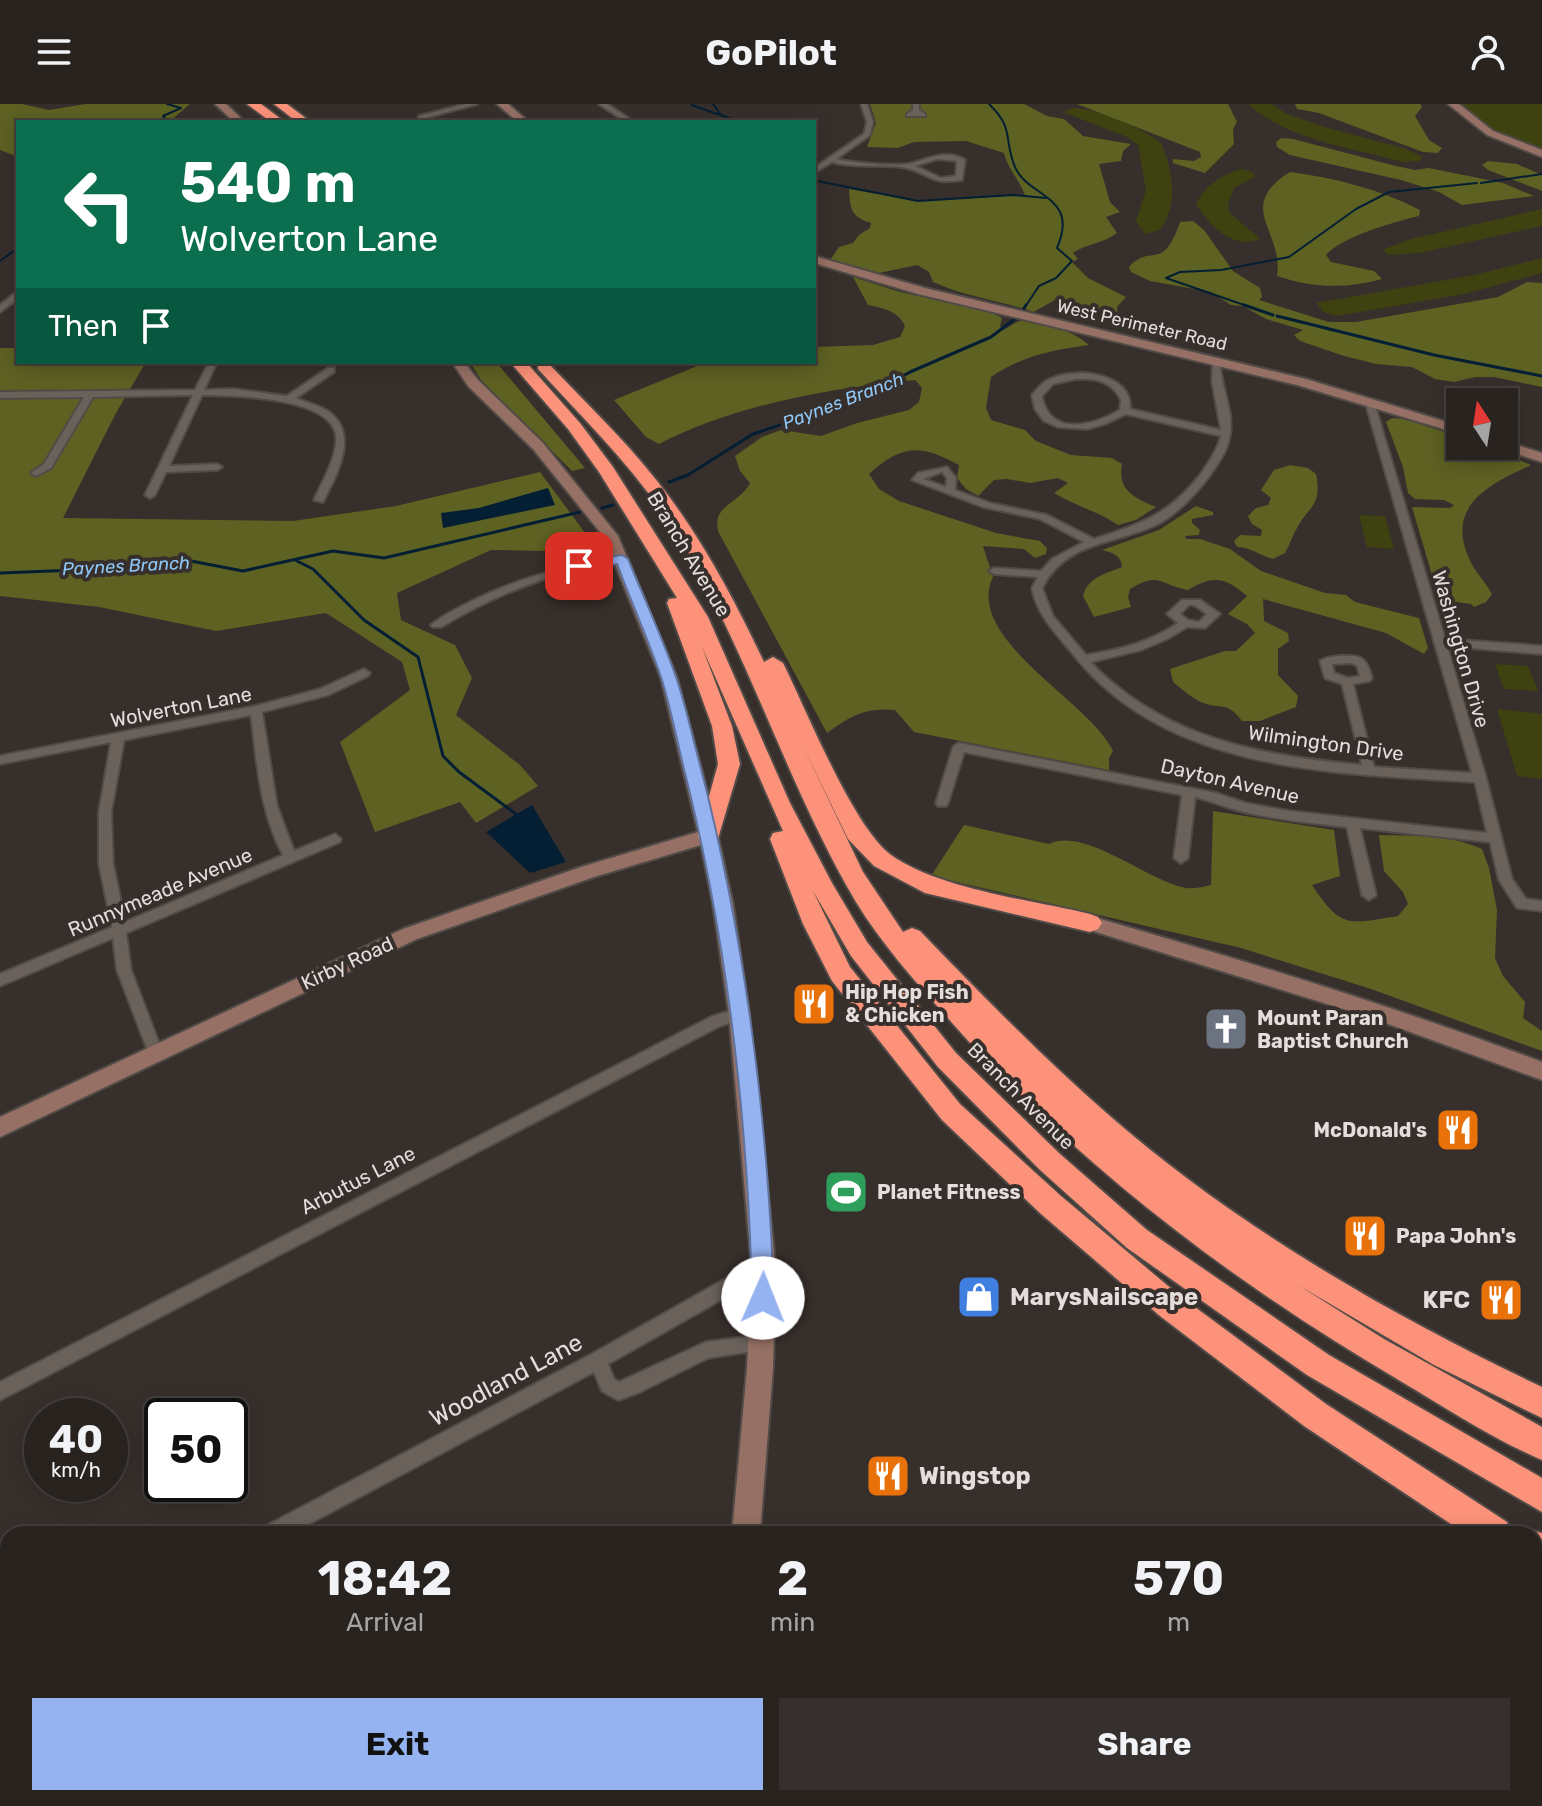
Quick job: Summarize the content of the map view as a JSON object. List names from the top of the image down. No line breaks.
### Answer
{"streets":{"highway":["Branch Avenue"],"main road":["West Perimeter Road","Kirby Road"],"street":["Washington Drive","Wolverton Lane","Wilmington Drive","Dayton Avenue","Runnymeade Avenue","Arbutus Lane","Woodland Lane"]},"crossings":[["West Perimeter Road","Washington Drive"],["Washington Drive","Wilmington Drive"],["Washington Drive","Dayton Avenue"]],"water":["Paynes Branch"],"places":{"restaurant":["Hip Hop Fish & Chicken","McDonald's","Papa John's","KFC","Wingstop"],"church":["Mount Paran Baptist Church"],"sports":["Planet Fitness"],"shop":["MarysNailscape"]},"north":"top","page":{"header":"GoPilot","turn":["540 m","Wolverton Lane"],"then":"Then","speed":"40 km/h","limit":"50","eta":["18:42","Arrival","2","min","570","m"],"buttons":["Exit","Share"]}}
